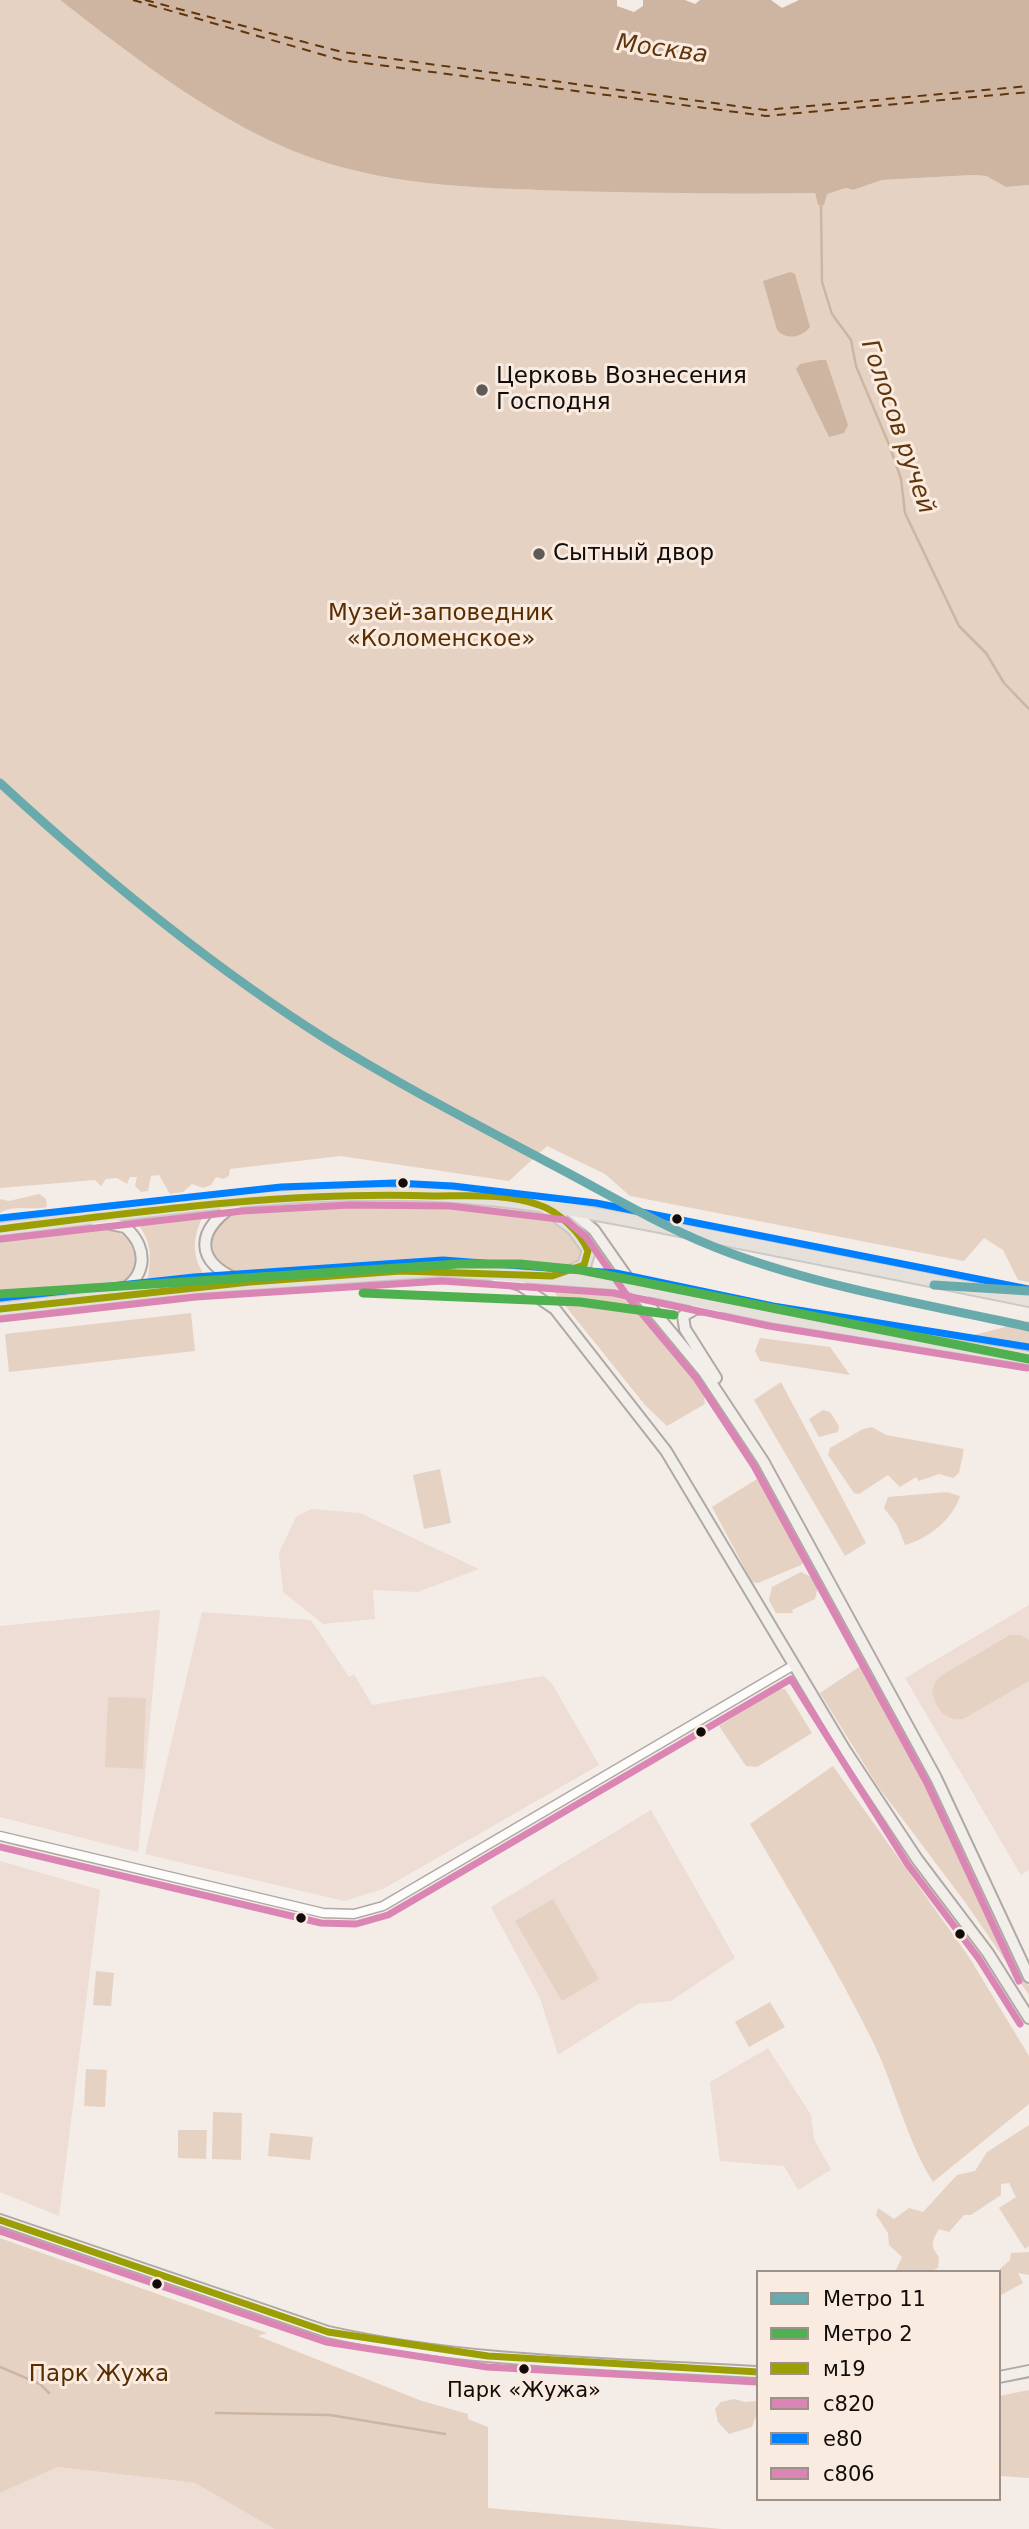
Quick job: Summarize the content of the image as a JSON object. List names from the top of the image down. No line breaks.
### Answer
{"water":["Москва","Голосов ручей"],"parks":["Музей-заповедник «Коломенское»","Парк Жужа"],"places":["Церковь Вознесения Господня","Сытный двор","Парк «Жужа»"],"lines":["metro line 11","transit line е80","transit line м19","transit line с820","metro line 2","transit line с806"],"legend":["Метро 11","Метро 2","м19","с820","е80","с806"]}
